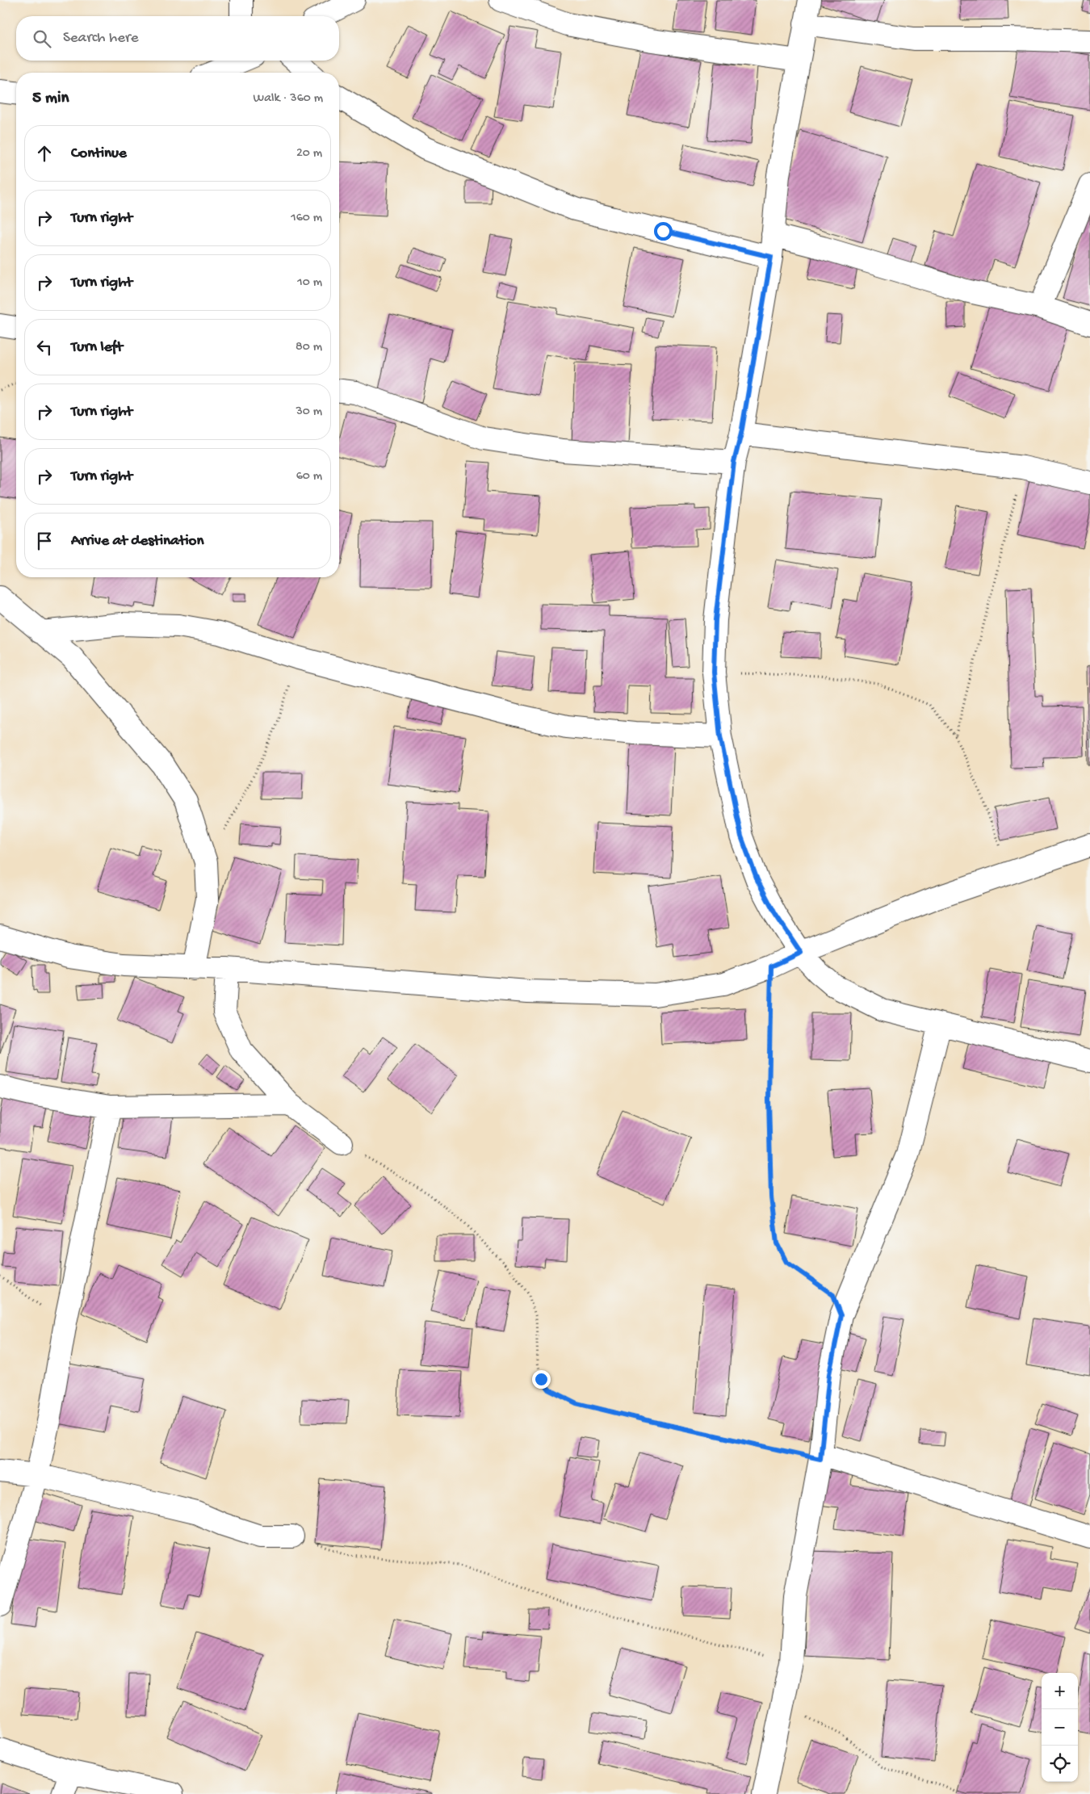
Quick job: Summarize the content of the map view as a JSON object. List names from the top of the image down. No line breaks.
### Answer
{"page":{"search":"Search here","heading":["5 min","Walk · 360 m"],"list":[["Continue","20 m"],["Turn right","160 m"],["Turn right","10 m"],["Turn left","80 m"],["Turn right","30 m"],["Turn right","60 m"],"Arrive at destination"],"map_buttons":["+","−"]}}
